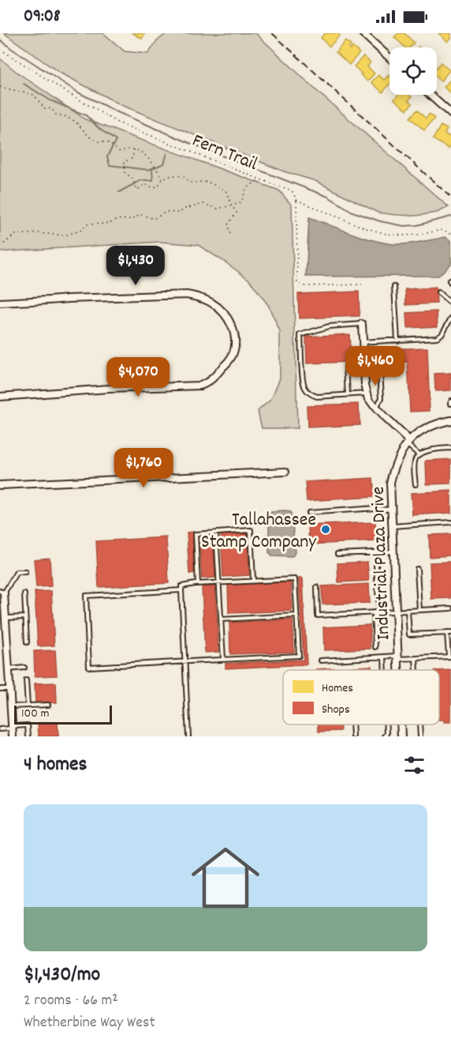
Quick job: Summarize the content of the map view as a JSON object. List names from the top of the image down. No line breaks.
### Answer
{"streets":{"street":["Industrial Plaza Drive"],"path":["Fern Trail"]},"places":["Tallahassee Stamp Company"],"legend":["Homes","Shops"],"scale_bar":"100 m","page":{"status":"09:08","price":["$1,430","$1,460","$4,070","$1,760"],"scale":"100 m","heading":"4 homes","list":[{"name":"$1,430/mo","note":"2 rooms · 66 m² · Whetherbine Way West"}]}}
